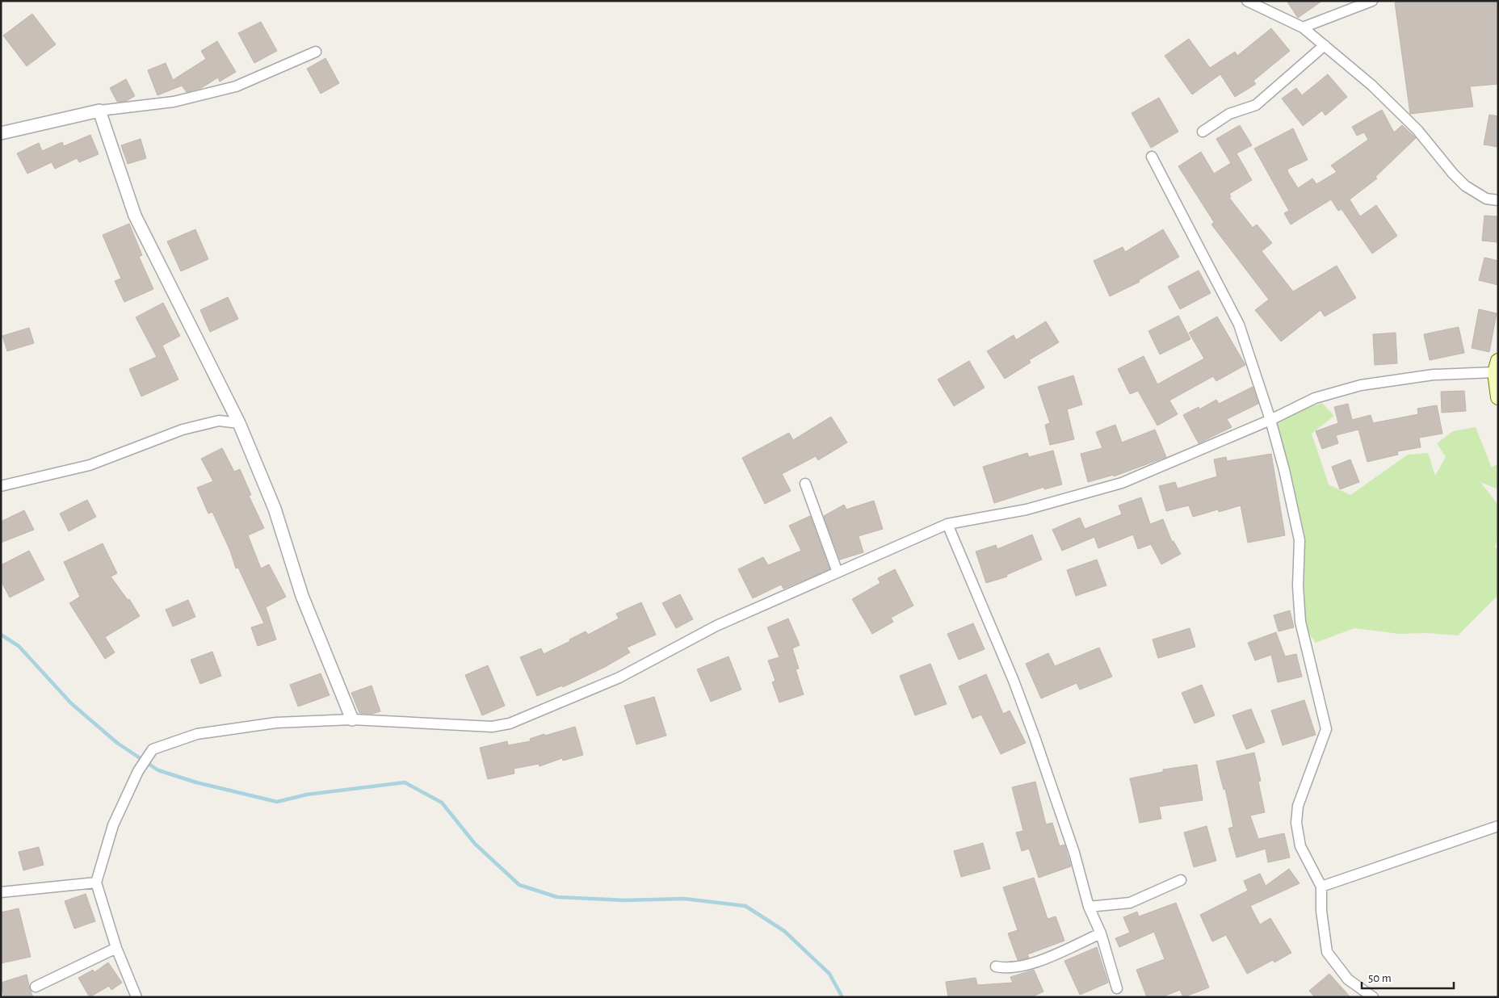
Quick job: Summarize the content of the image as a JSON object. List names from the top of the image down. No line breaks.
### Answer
{"scale_bar":"50 m"}
